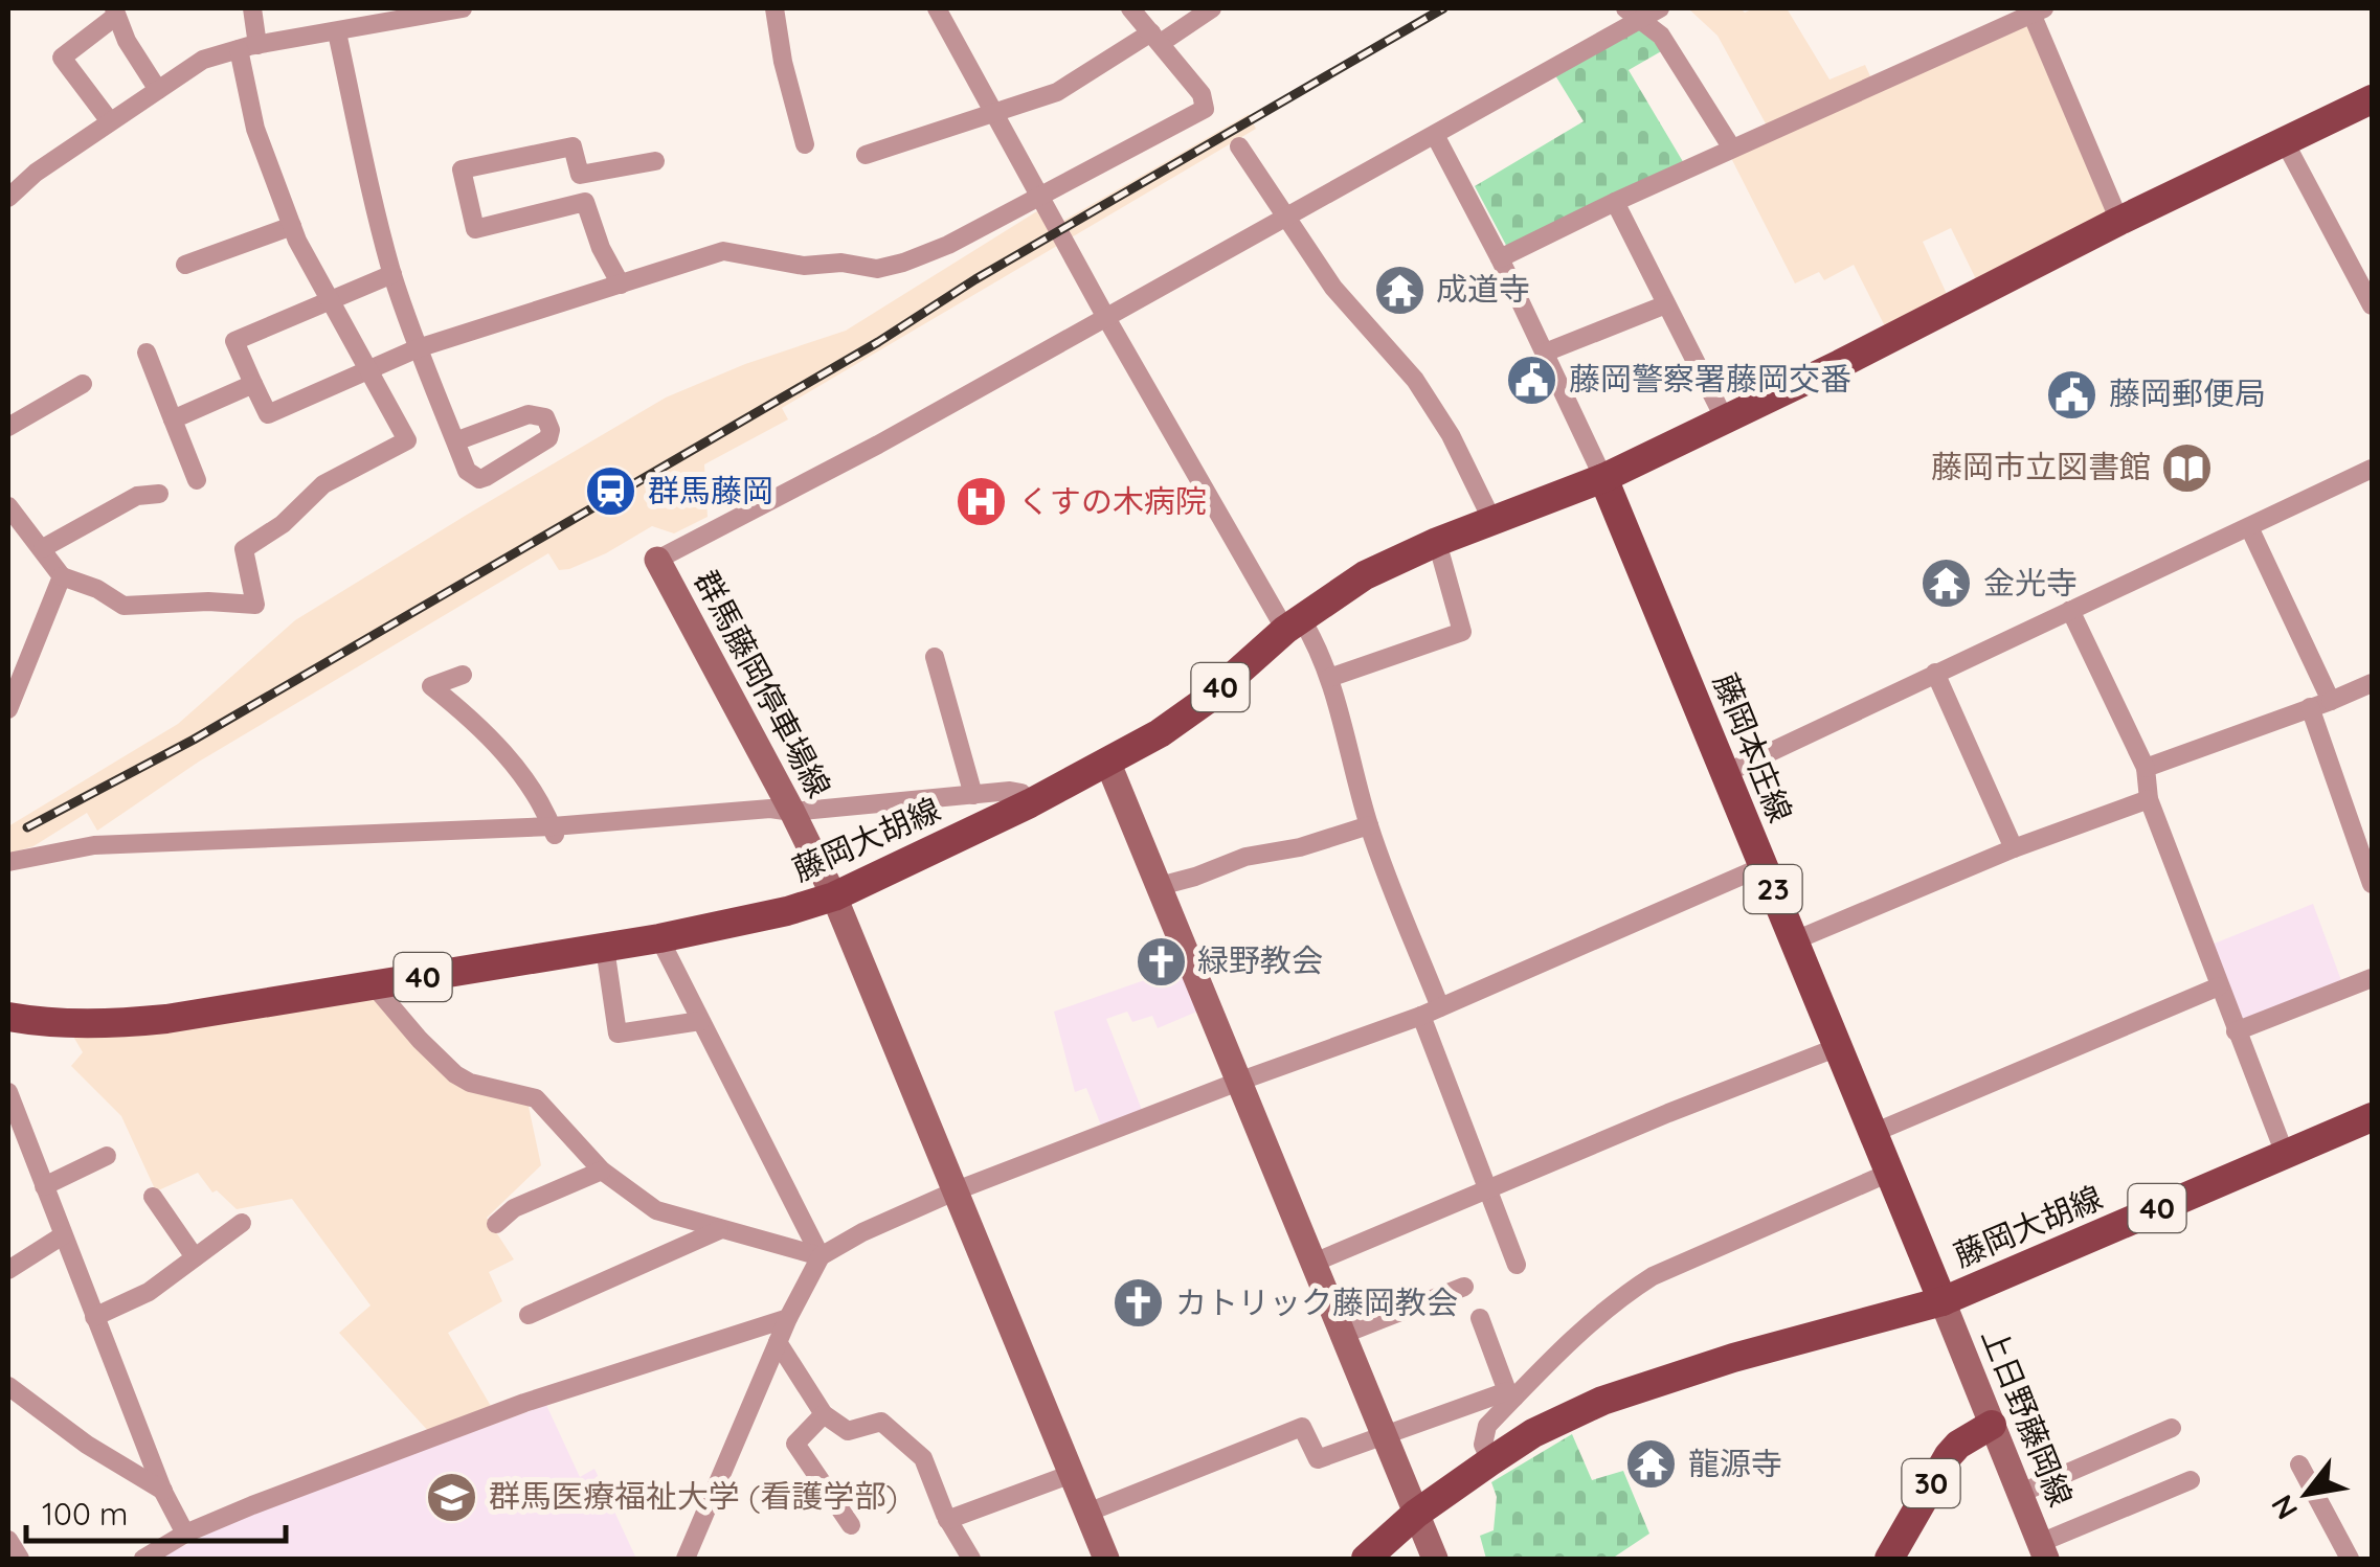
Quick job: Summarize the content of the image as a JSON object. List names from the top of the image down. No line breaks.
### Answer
{"streets":{"main road":["40","藤岡本庄線","藤岡大胡線","23","30"],"street":["群馬藤岡停車場線","上日野藤岡線"]},"crossings":[["群馬藤岡停車場線","藤岡大胡線"],["藤岡本庄線","藤岡大胡線"],["藤岡本庄線","上日野藤岡線"],["藤岡大胡線","上日野藤岡線"],["上日野藤岡線","30"]],"places":{"temple":["成道寺","金光寺","龍源寺"],"public building":["藤岡警察署藤岡交番","藤岡郵便局"],"library":["藤岡市立図書館"],"station":["群馬藤岡"],"hospital":["くすの木病院"],"church":["緑野教会","カトリック藤岡教会"],"school or university":["群馬医療福祉大学 (看護学部)"]},"scale_bar":"100 m","north":"bottom left"}
